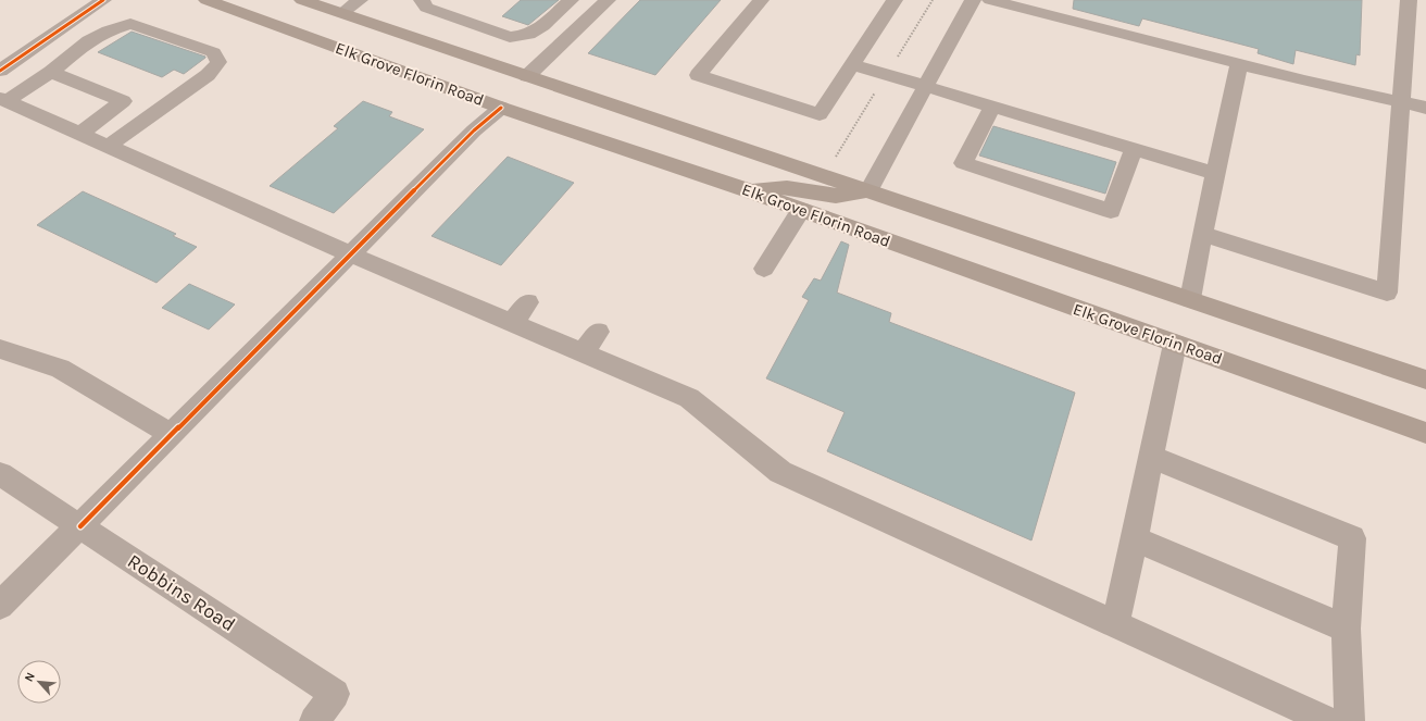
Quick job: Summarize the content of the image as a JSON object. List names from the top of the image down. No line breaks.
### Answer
{"streets":{"main road":["Elk Grove Florin Road"],"street":["Robbins Road"]},"north":"top left"}
